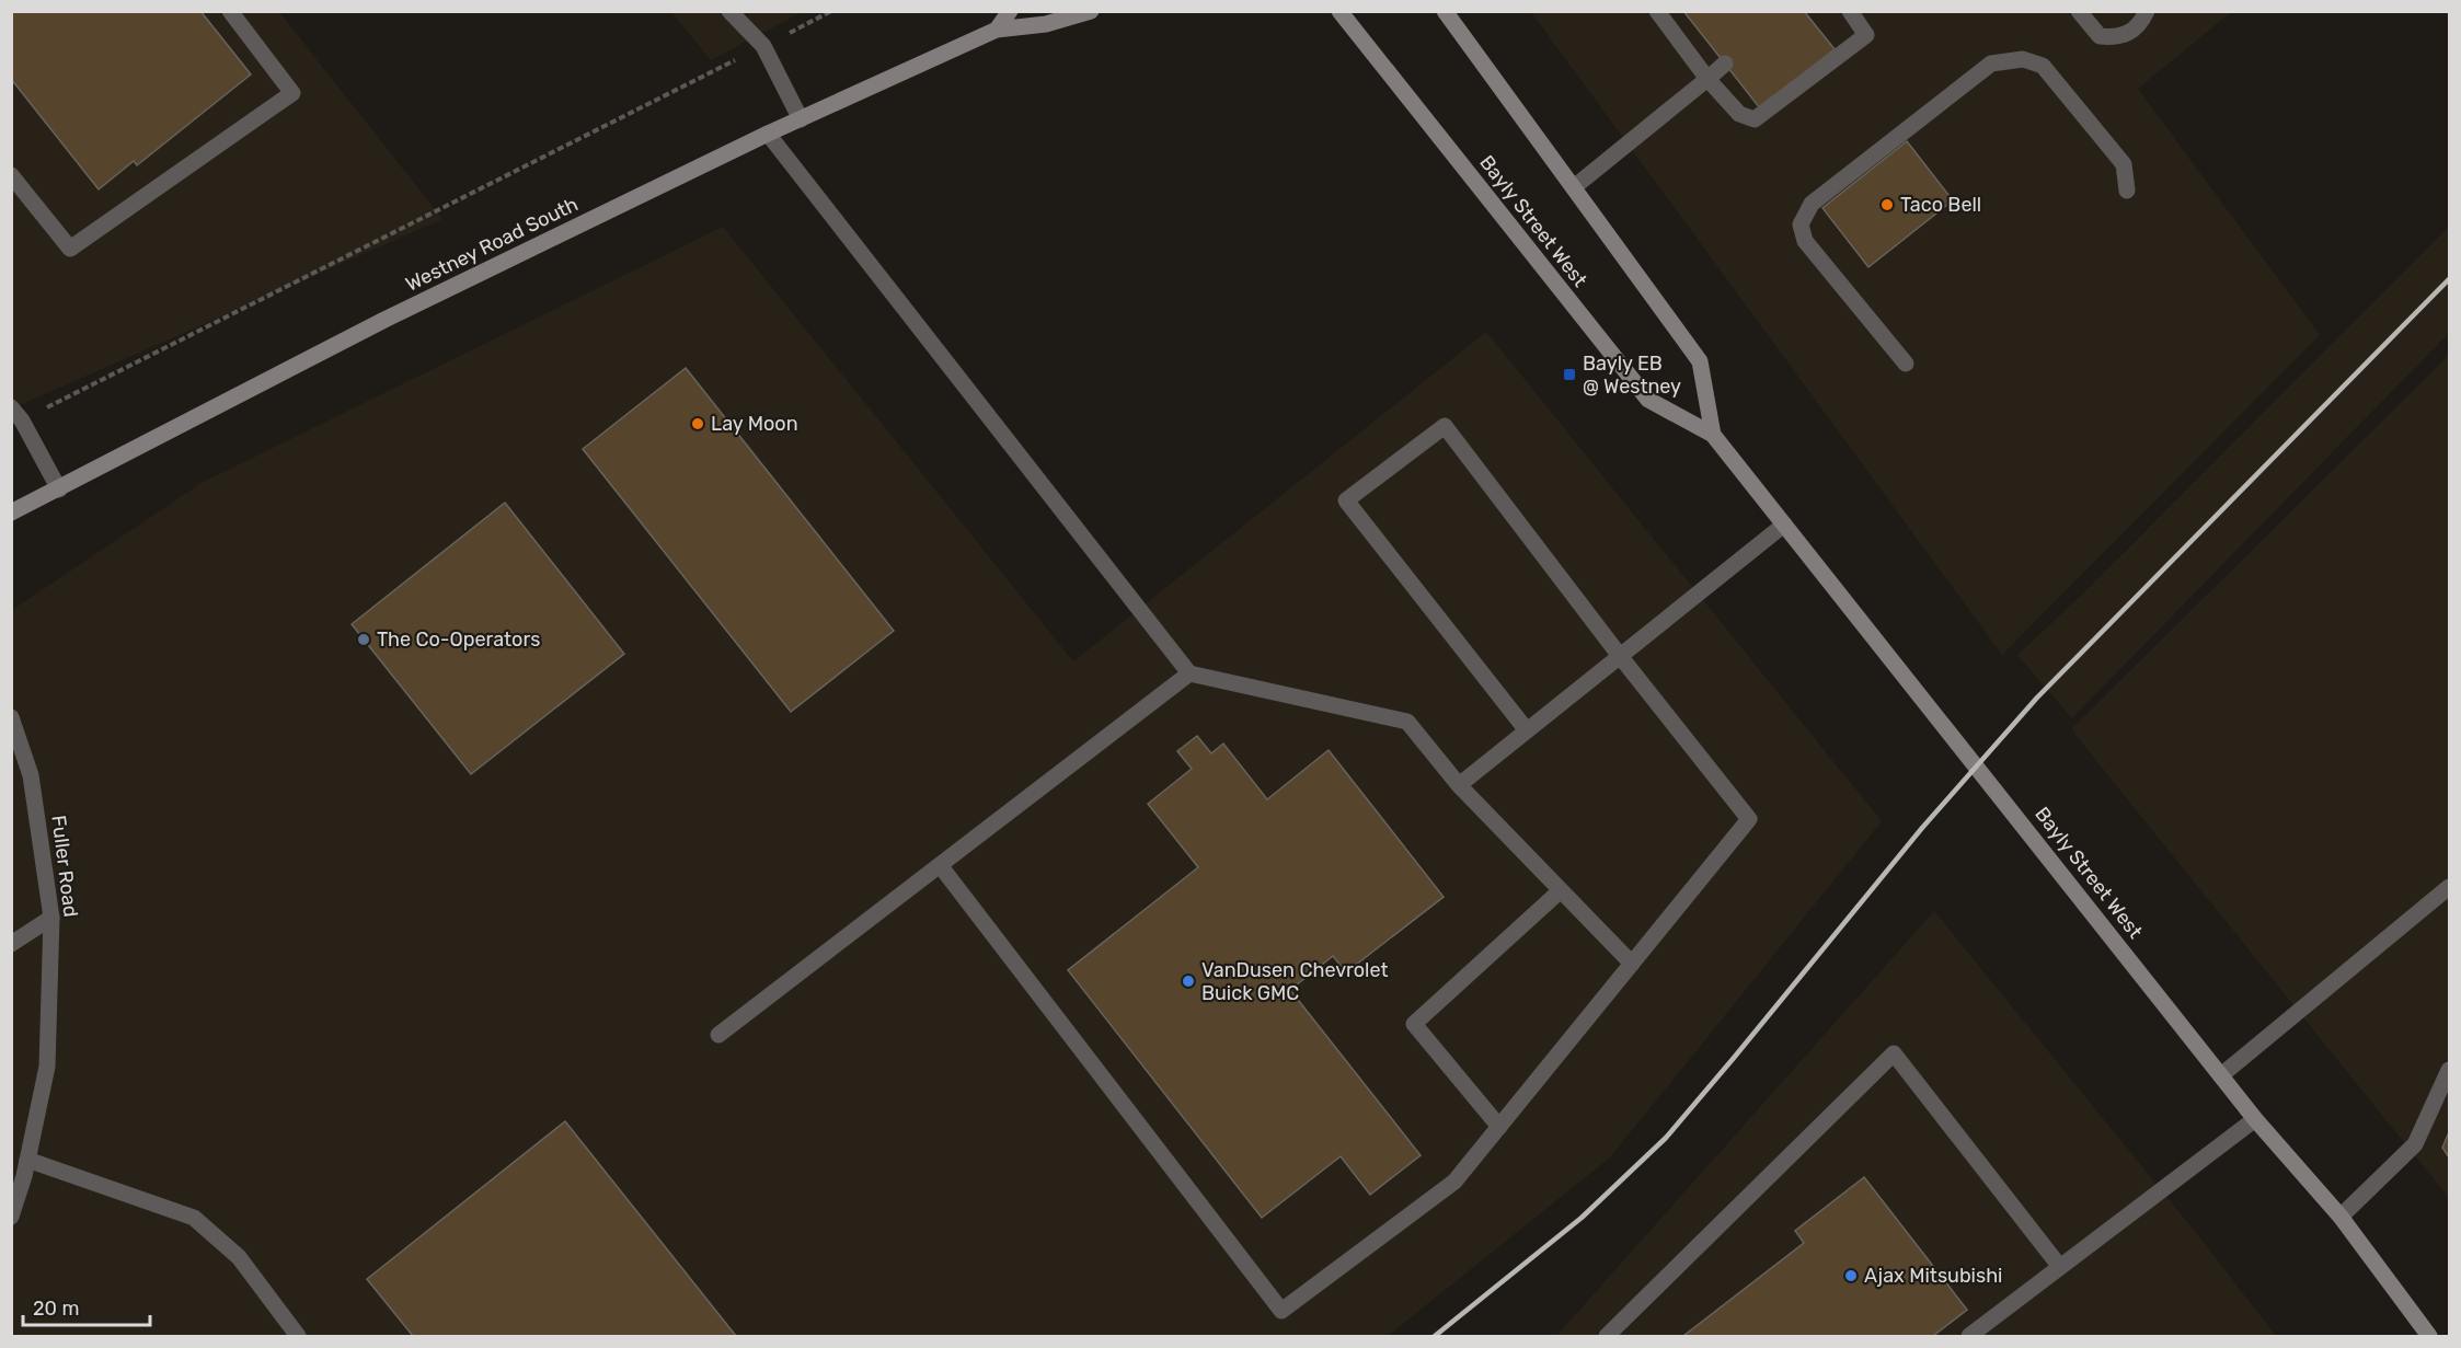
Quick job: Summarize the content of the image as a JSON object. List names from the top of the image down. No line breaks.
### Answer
{"streets":{"main road":["Bayly Street West","Westney Road South"],"street":["Fuller Road"]},"places":{"other":["Taco Bell","Lay Moon","The Co-Operators","VanDusen Chevrolet Buick GMC","Ajax Mitsubishi"],"transit":["Bayly EB @ Westney"]},"scale_bar":"20 m"}
